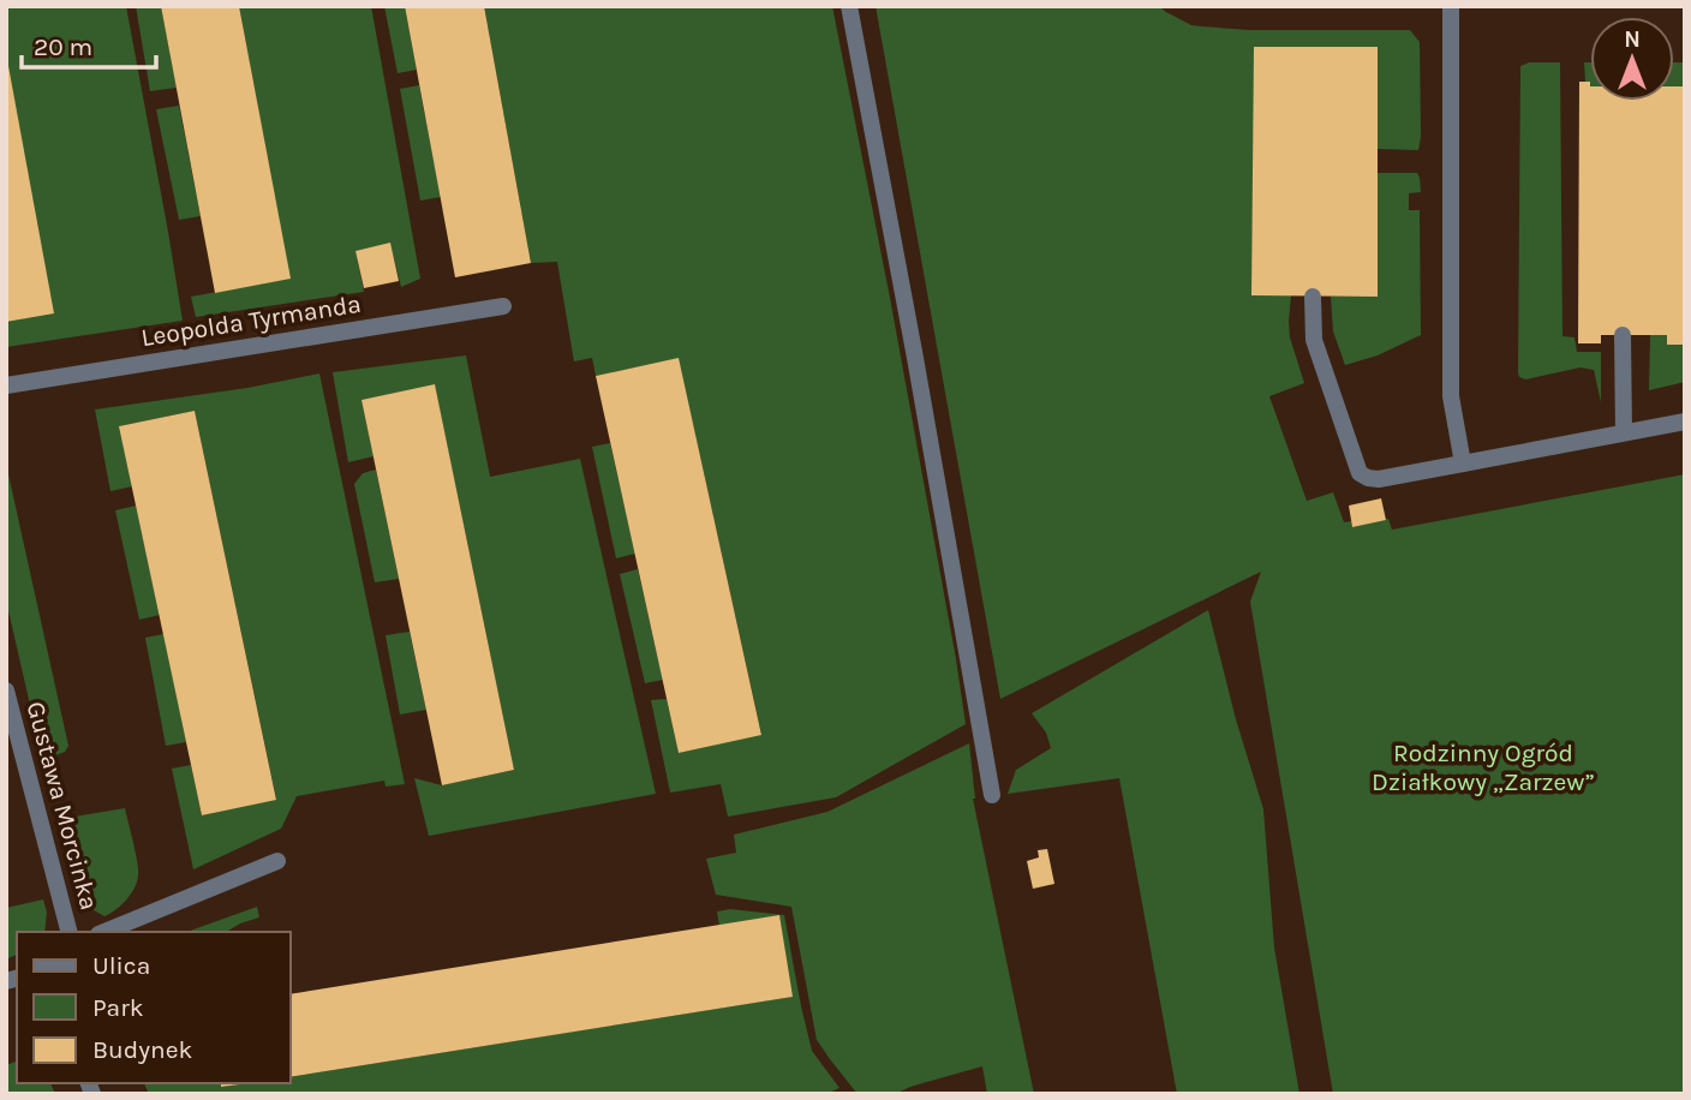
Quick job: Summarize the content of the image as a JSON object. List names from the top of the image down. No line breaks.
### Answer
{"streets":{"street":["Leopolda Tyrmanda","Gustawa Morcinka"]},"parks":["Rodzinny Ogród Działkowy „Zarzew”"],"legend":["Ulica","Park","Budynek"],"scale_bar":"20 m","north":"top"}
